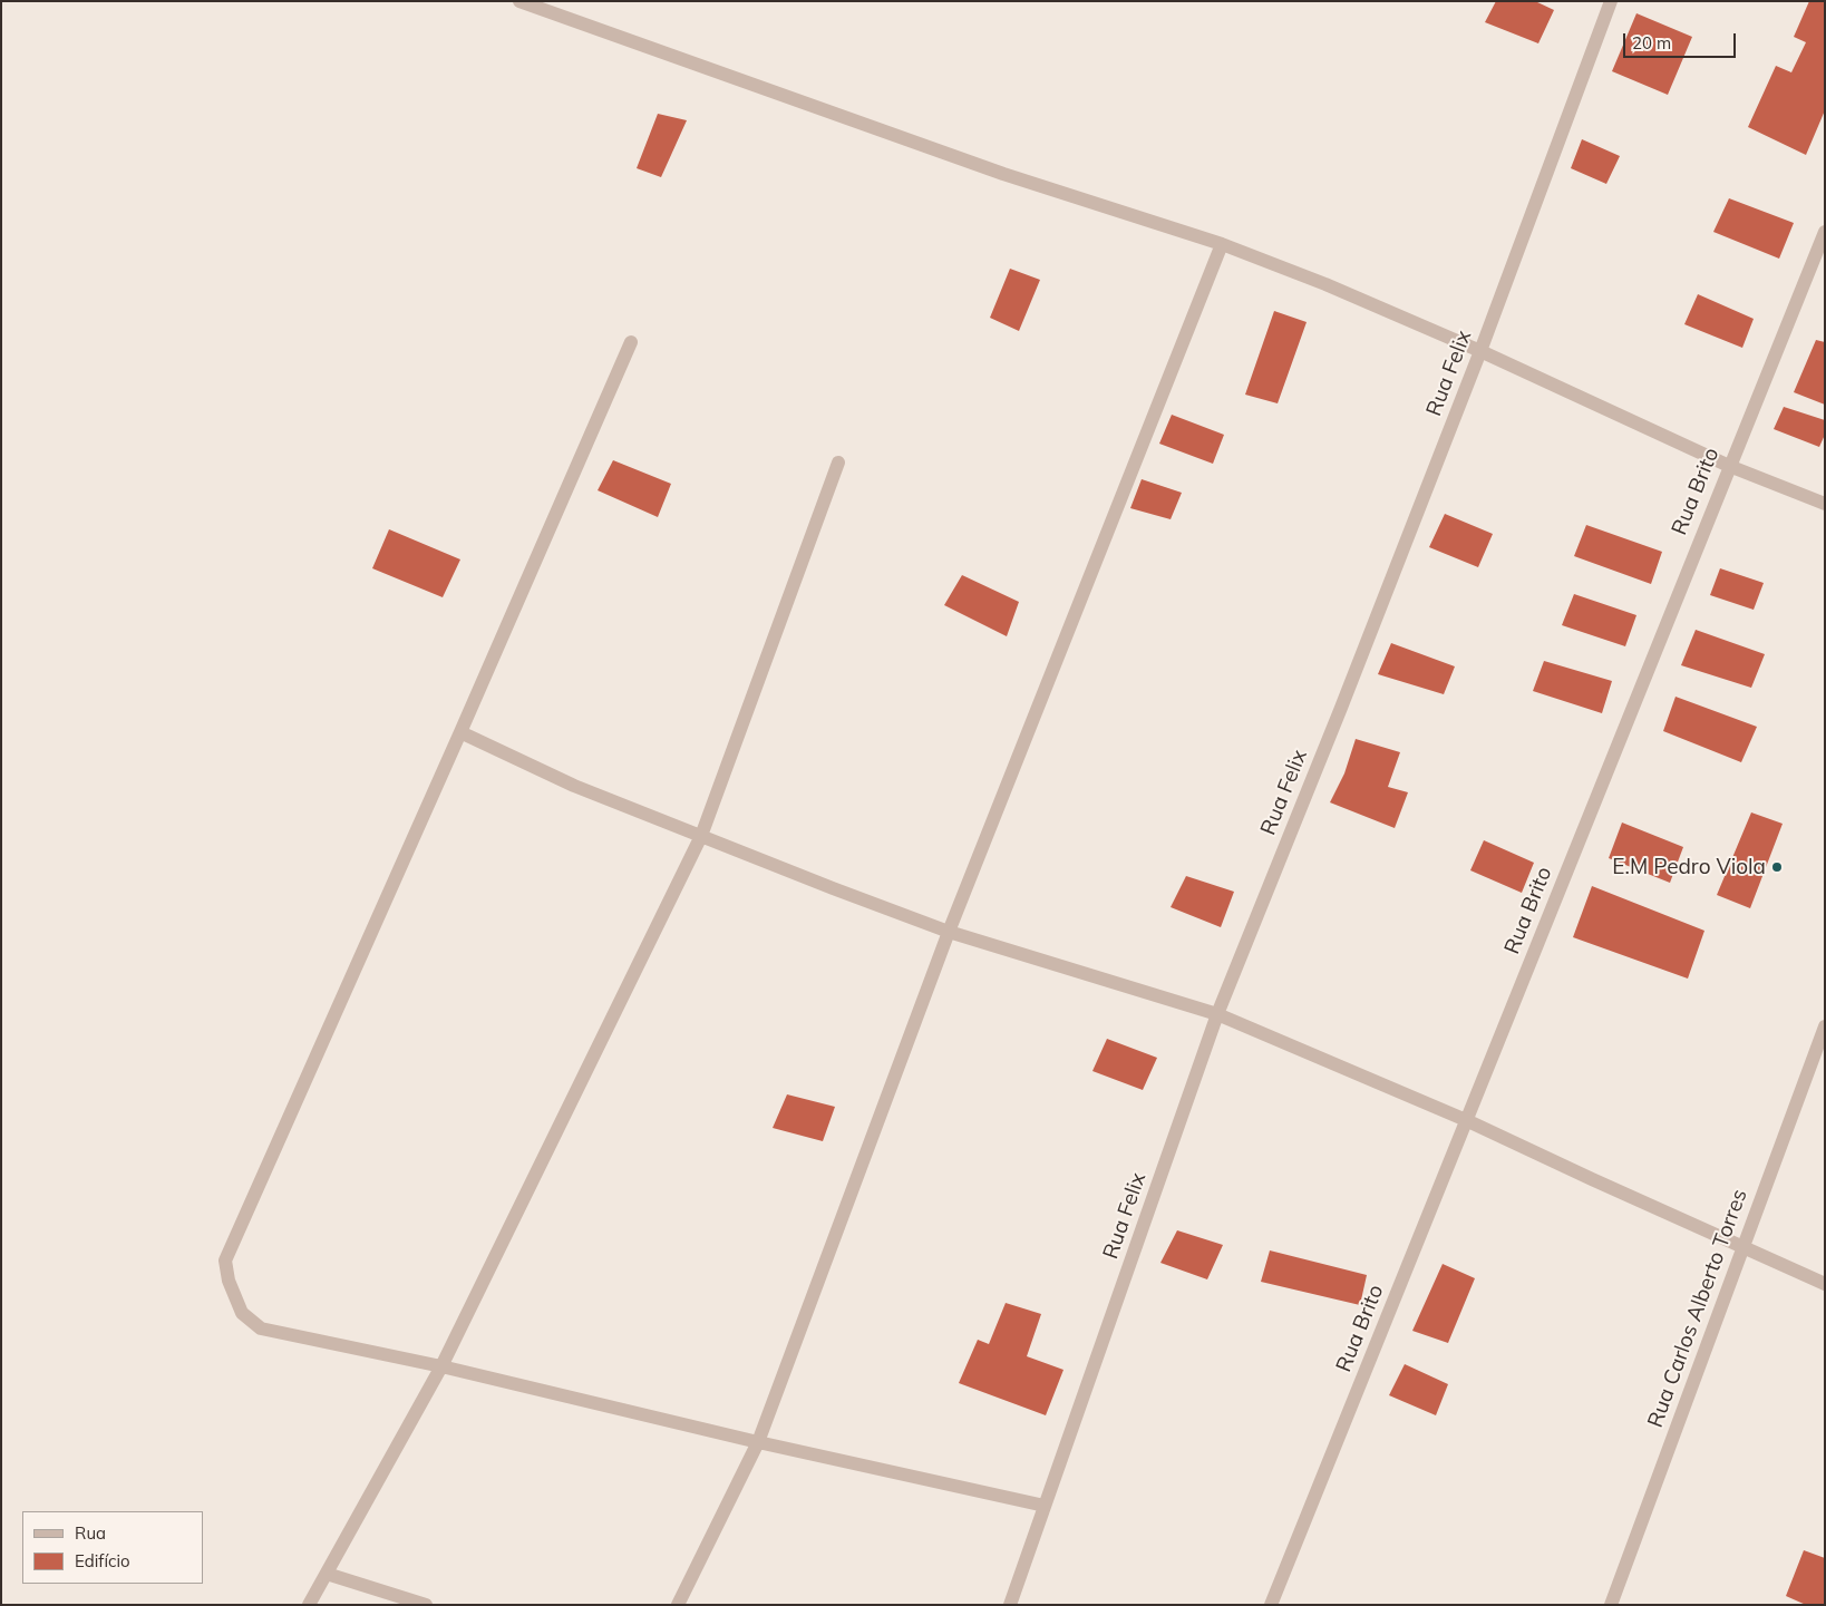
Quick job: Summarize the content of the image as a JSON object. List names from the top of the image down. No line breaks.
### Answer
{"streets":{"street":["Rua Felix","Rua Brito","Rua Carlos Alberto Torres"]},"places":["E.M Pedro Viola"],"legend":["Rua","Edifício"],"scale_bar":"20 m"}
